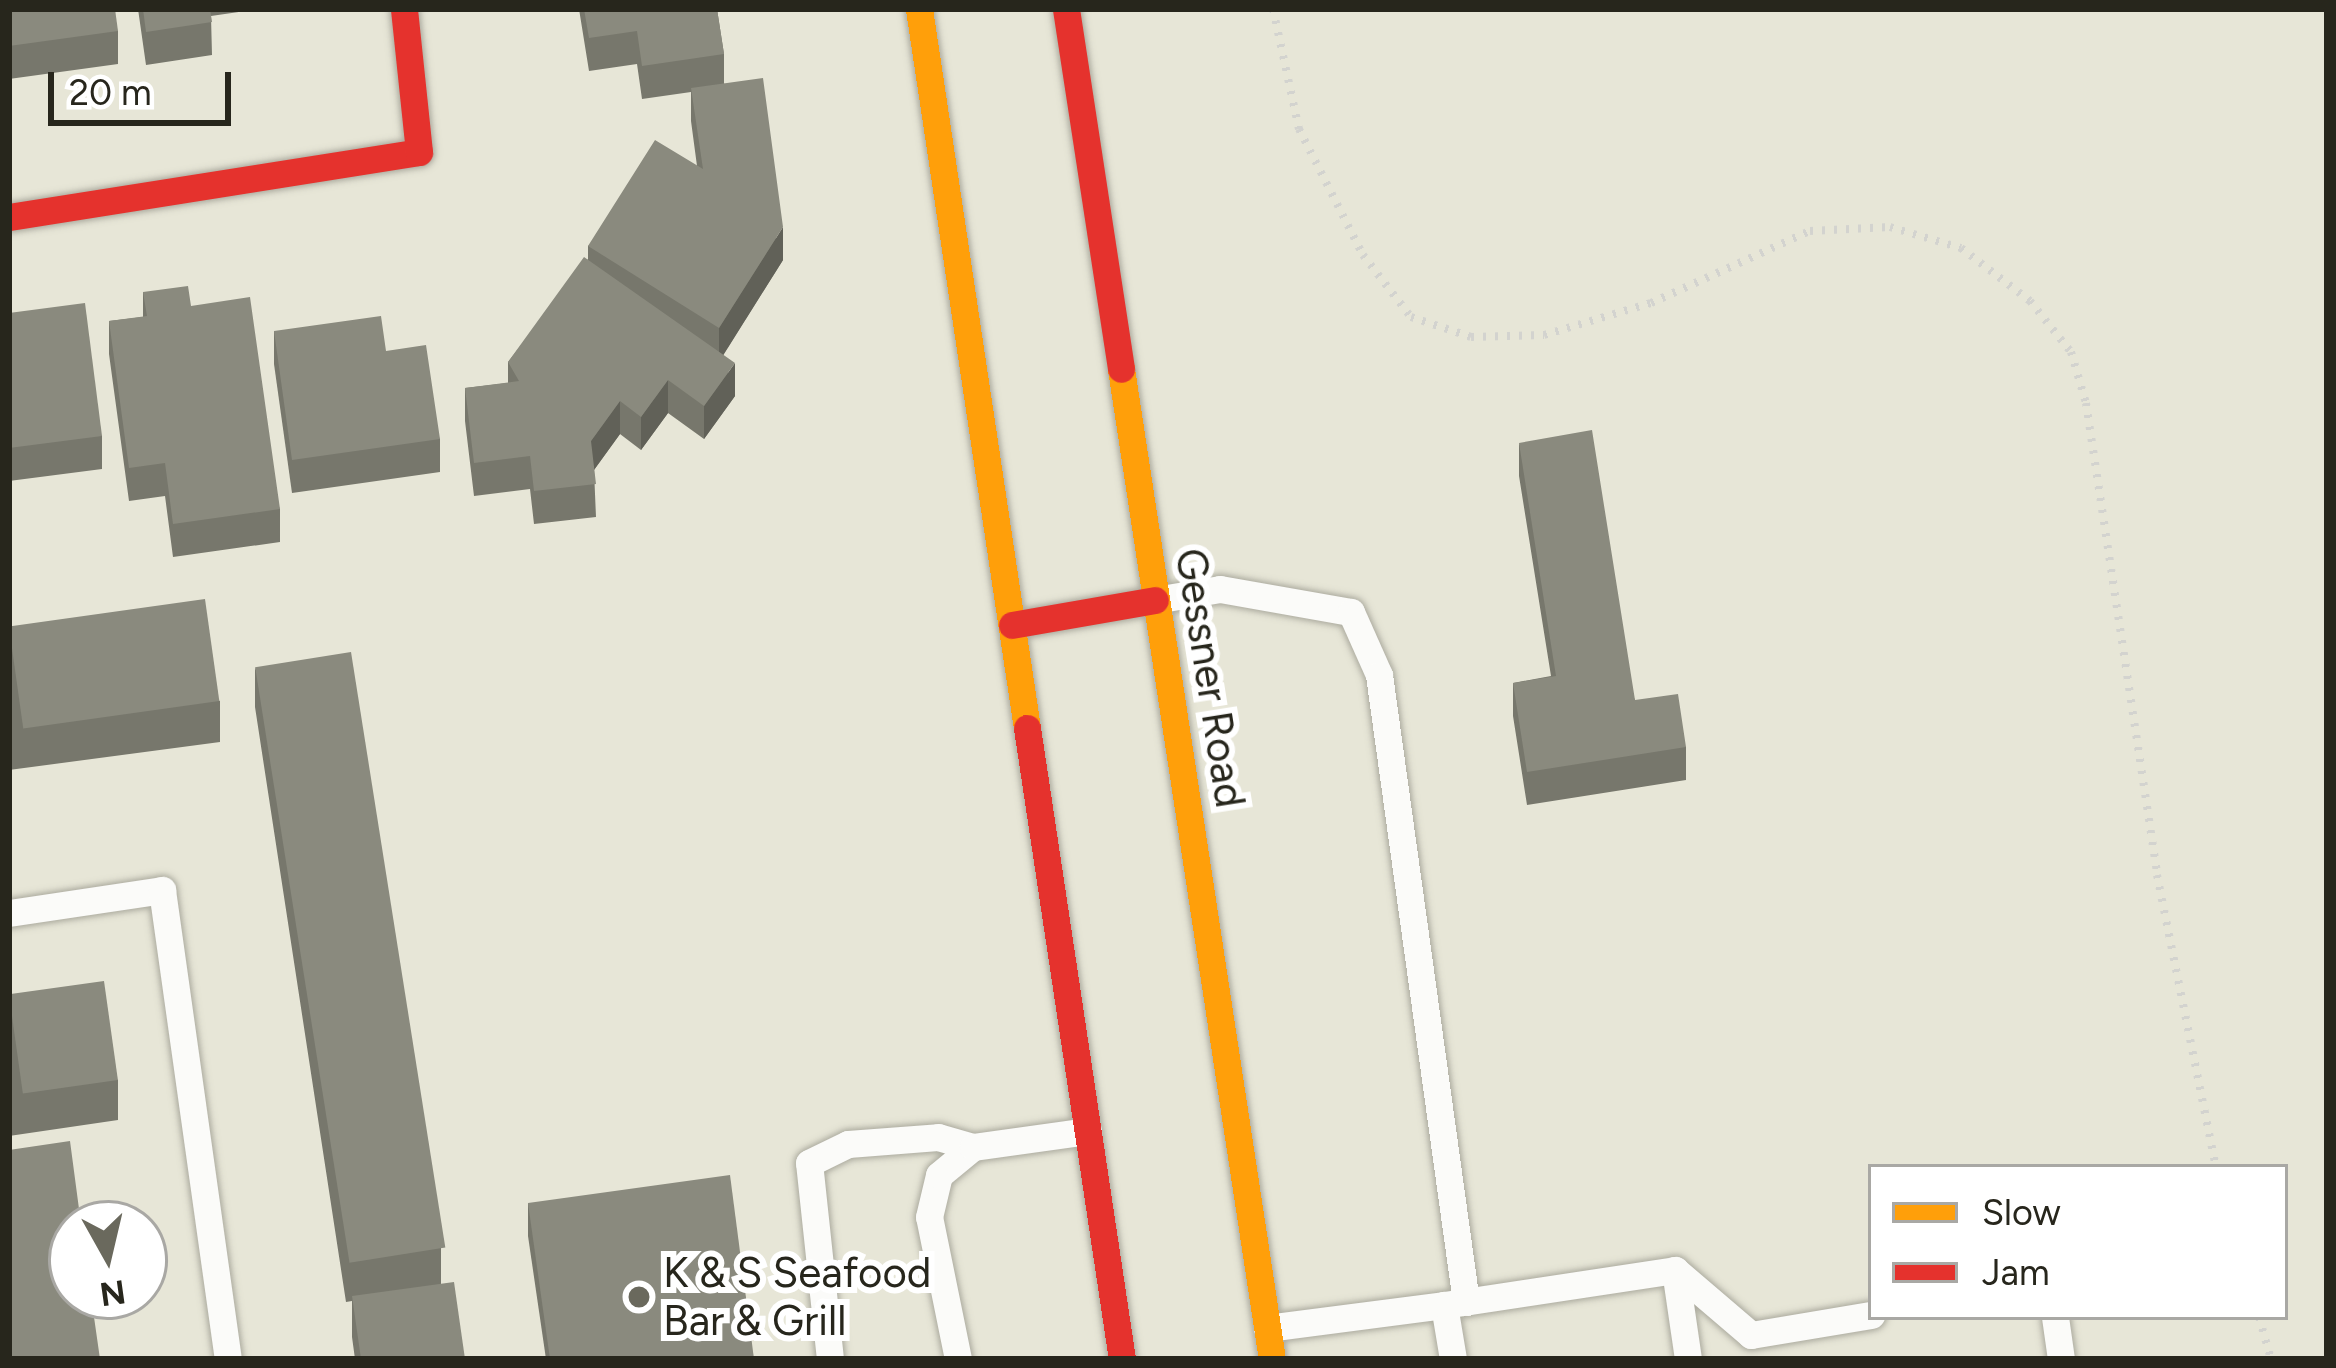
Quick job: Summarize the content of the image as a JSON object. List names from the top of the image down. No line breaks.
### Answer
{"streets":{"main road":["Gessner Road"]},"places":["K & S Seafood Bar & Grill"],"legend":["Slow","Jam"],"scale_bar":"20 m","north":"bottom"}
